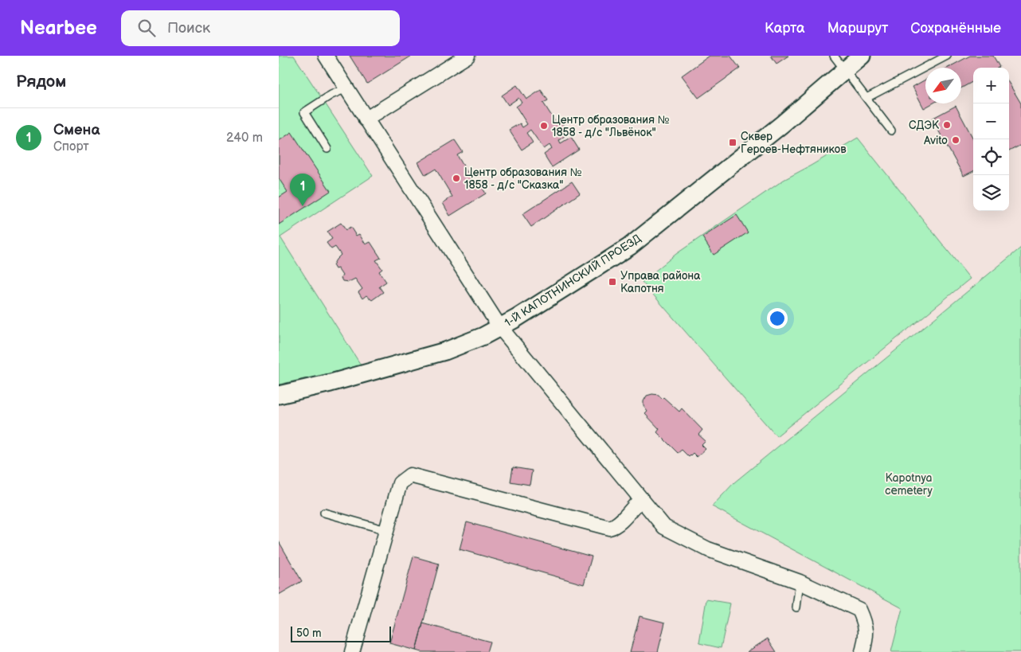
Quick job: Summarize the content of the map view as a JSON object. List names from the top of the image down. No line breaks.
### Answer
{"streets":{"street":["1-Й КАПОТНИНСКИЙ ПРОЕЗД"]},"parks":["Kapotnya cemetery"],"places":{"other":["СДЭК","Центр образования № 1858 - д/с \"Львёнок\"","Avito","Центр образования № 1858 - д/с \"Сказка\""],"transit":["Сквер Героев-Нефтяников","Управа района Капотня"]},"scale_bar":"50 m","north":"bottom left","page":{"header":"Nearbee","search":"Поиск","nav":["Карта","Маршрут","Сохранённые"],"heading":"Рядом","map_buttons":["+","−"],"list":[{"mark":"1","name":"Смена","note":"Спорт","value":"240 m"}],"pins":"1","scale":"50 m"}}
